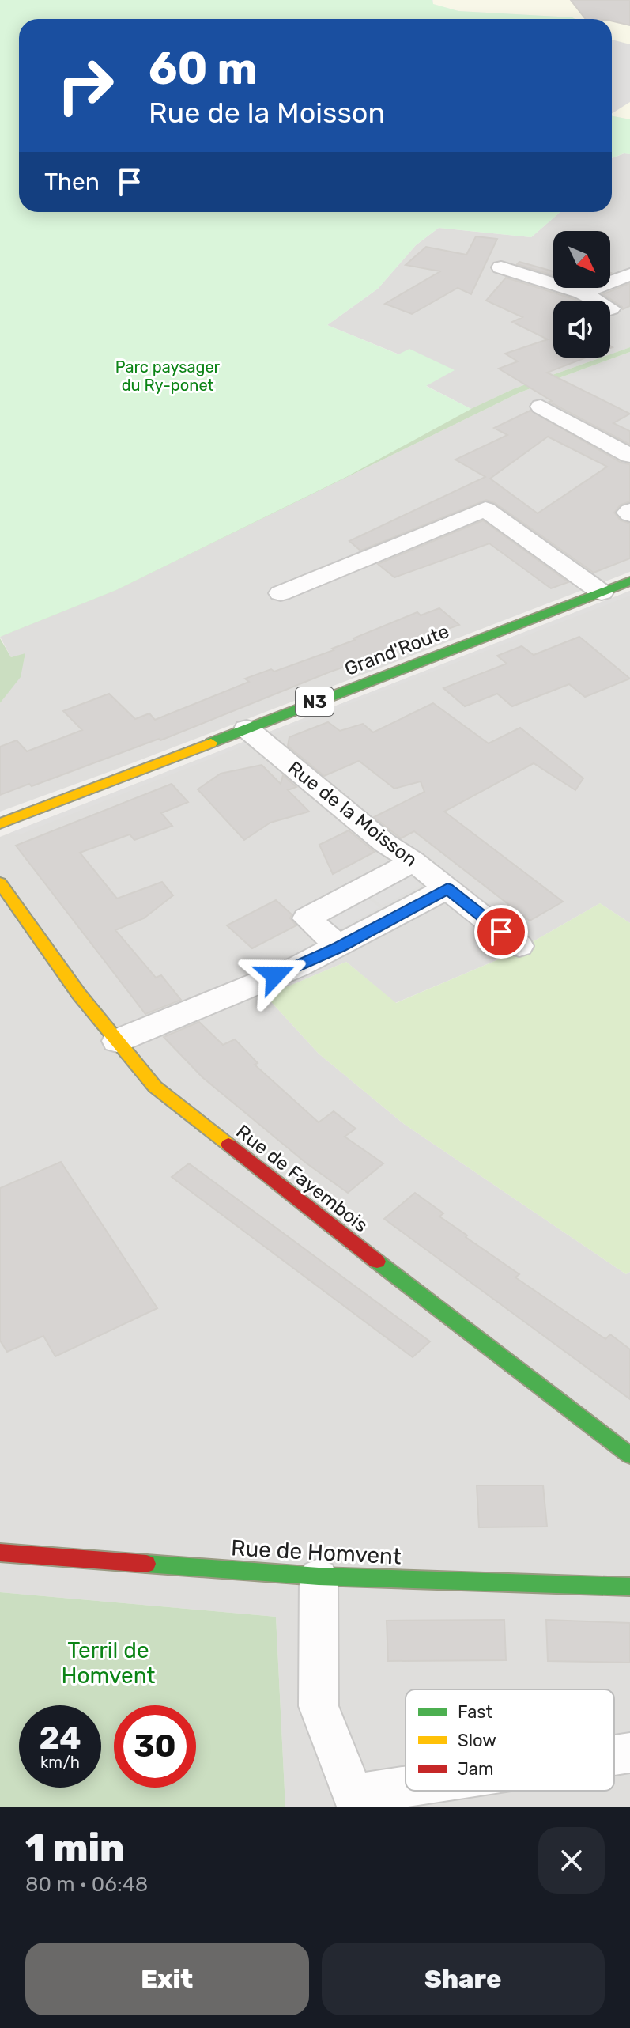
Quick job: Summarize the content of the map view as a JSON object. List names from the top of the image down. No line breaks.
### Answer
{"streets":{"street":["Grand'Route","N3","Rue de la Moisson","Rue de Fayembois","Rue de Homvent"]},"crossings":[["Grand'Route","Rue de la Moisson"]],"parks":["Parc paysager du Ry-ponet","Terril de Homvent"],"legend":["Fast","Slow","Jam"],"north":"bottom right","page":{"turn":["60 m","Rue de la Moisson"],"then":"Then","speed":"24 km/h","limit":"30","heading":["1 min","80 m · 06:48"],"buttons":["Exit","Share"]}}
